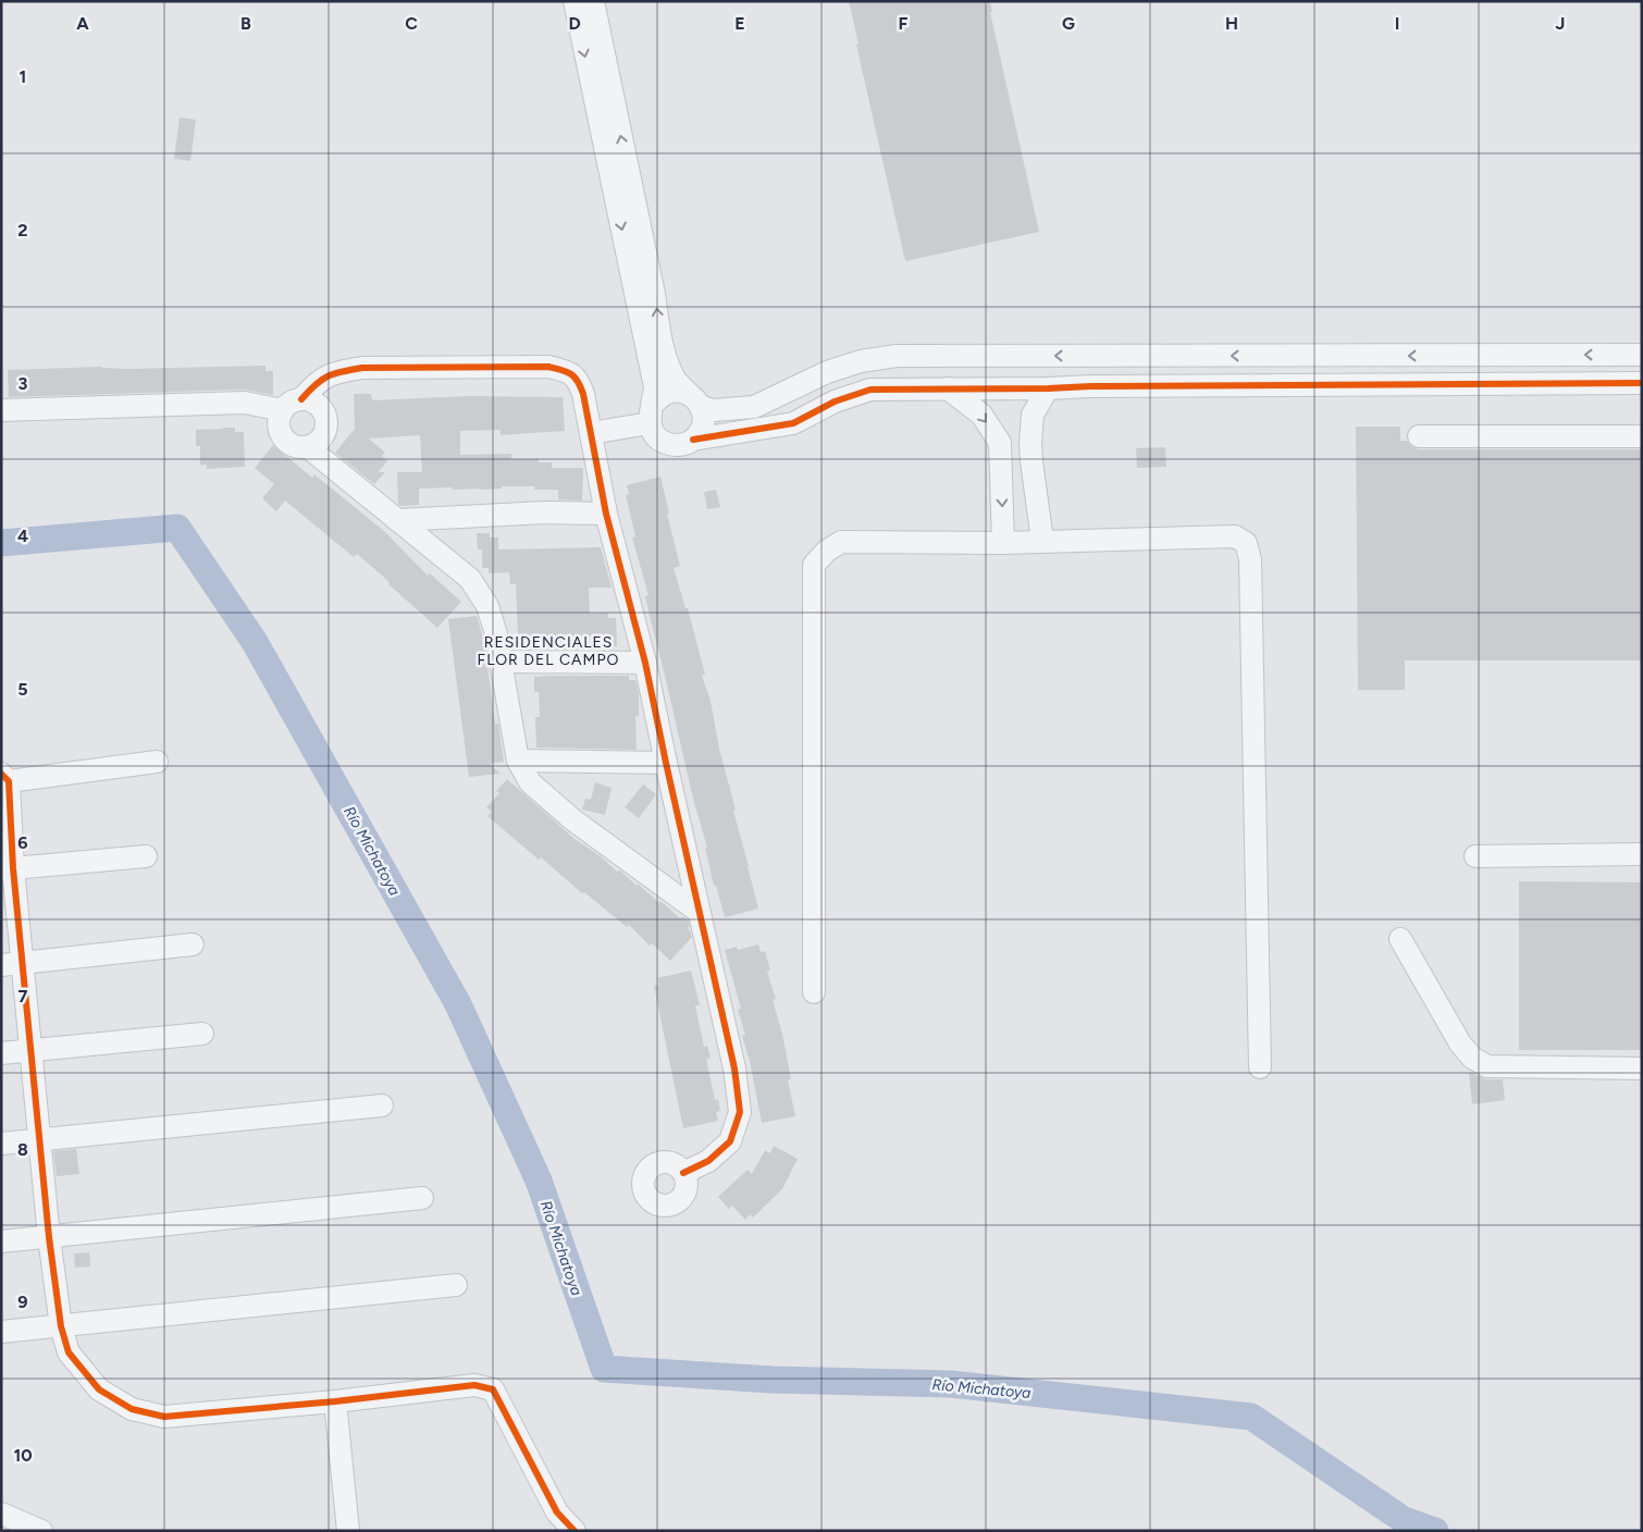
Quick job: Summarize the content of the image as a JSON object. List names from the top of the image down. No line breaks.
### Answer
{"districts":["RESIDENCIALES FLOR DEL CAMPO"],"water":["Río Michatoya"],"grid":{"columns":["A","B","C","D","E","F","G","H","I","J"],"rows":["1","2","3","4","5","6","7","8","9","10"]}}
